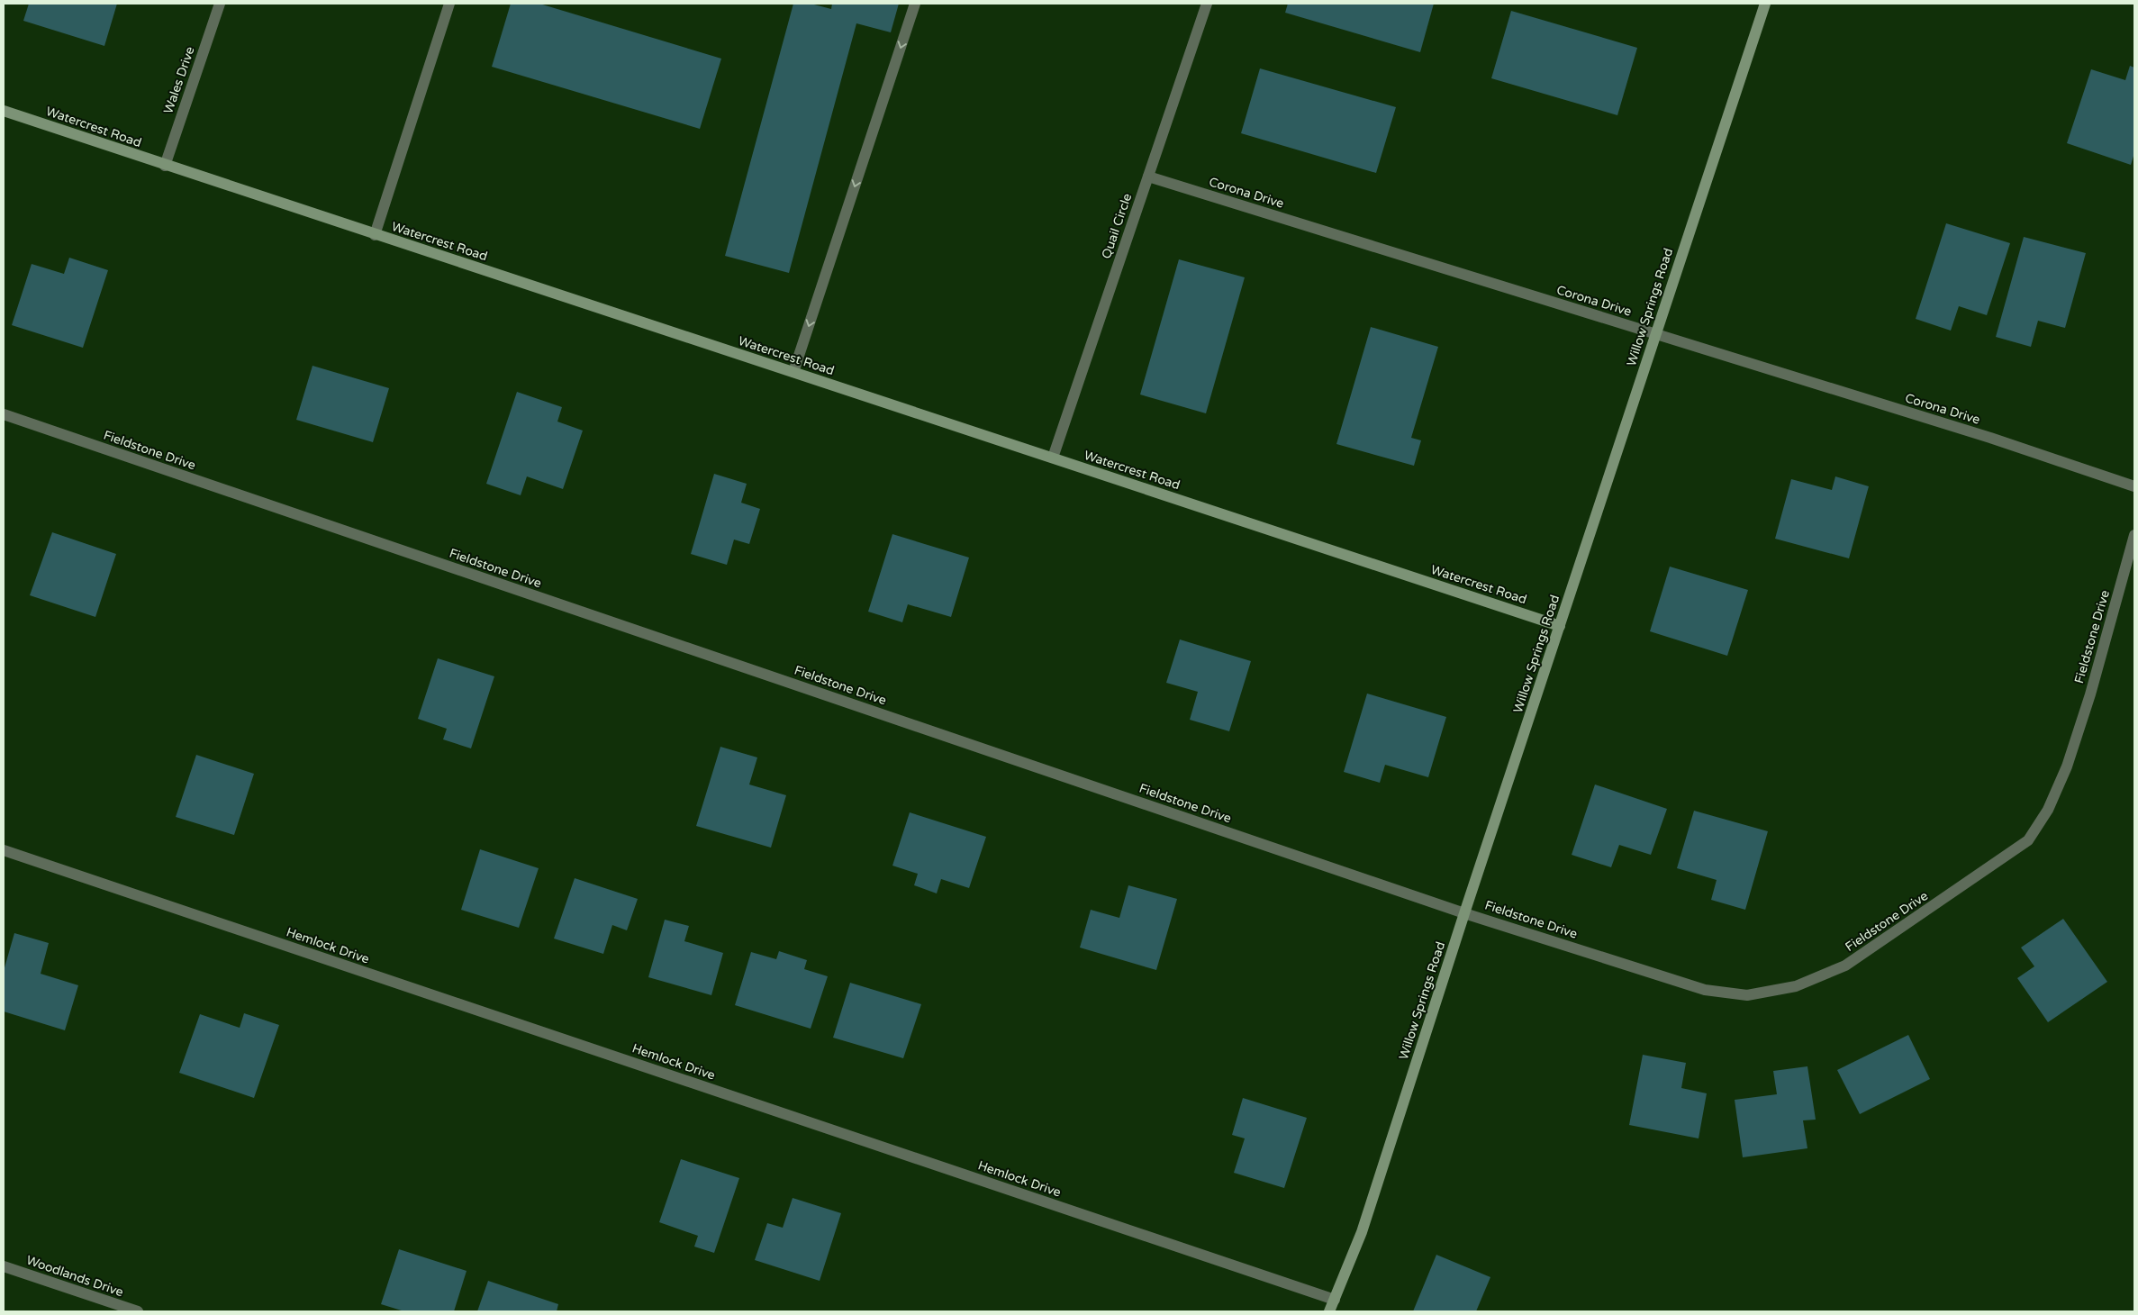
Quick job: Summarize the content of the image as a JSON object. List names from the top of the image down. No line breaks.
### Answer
{"streets":{"street":["Wales Drive","Watercrest Road","Corona Drive","Quail Circle","Willow Springs Road","Fieldstone Drive","Hemlock Drive","Woodlands Drive"]},"crossings":[["Wales Drive","Watercrest Road"],["Watercrest Road","Quail Circle"],["Watercrest Road","Willow Springs Road"],["Corona Drive","Quail Circle"],["Corona Drive","Willow Springs Road"],["Willow Springs Road","Fieldstone Drive"],["Willow Springs Road","Hemlock Drive"]]}
